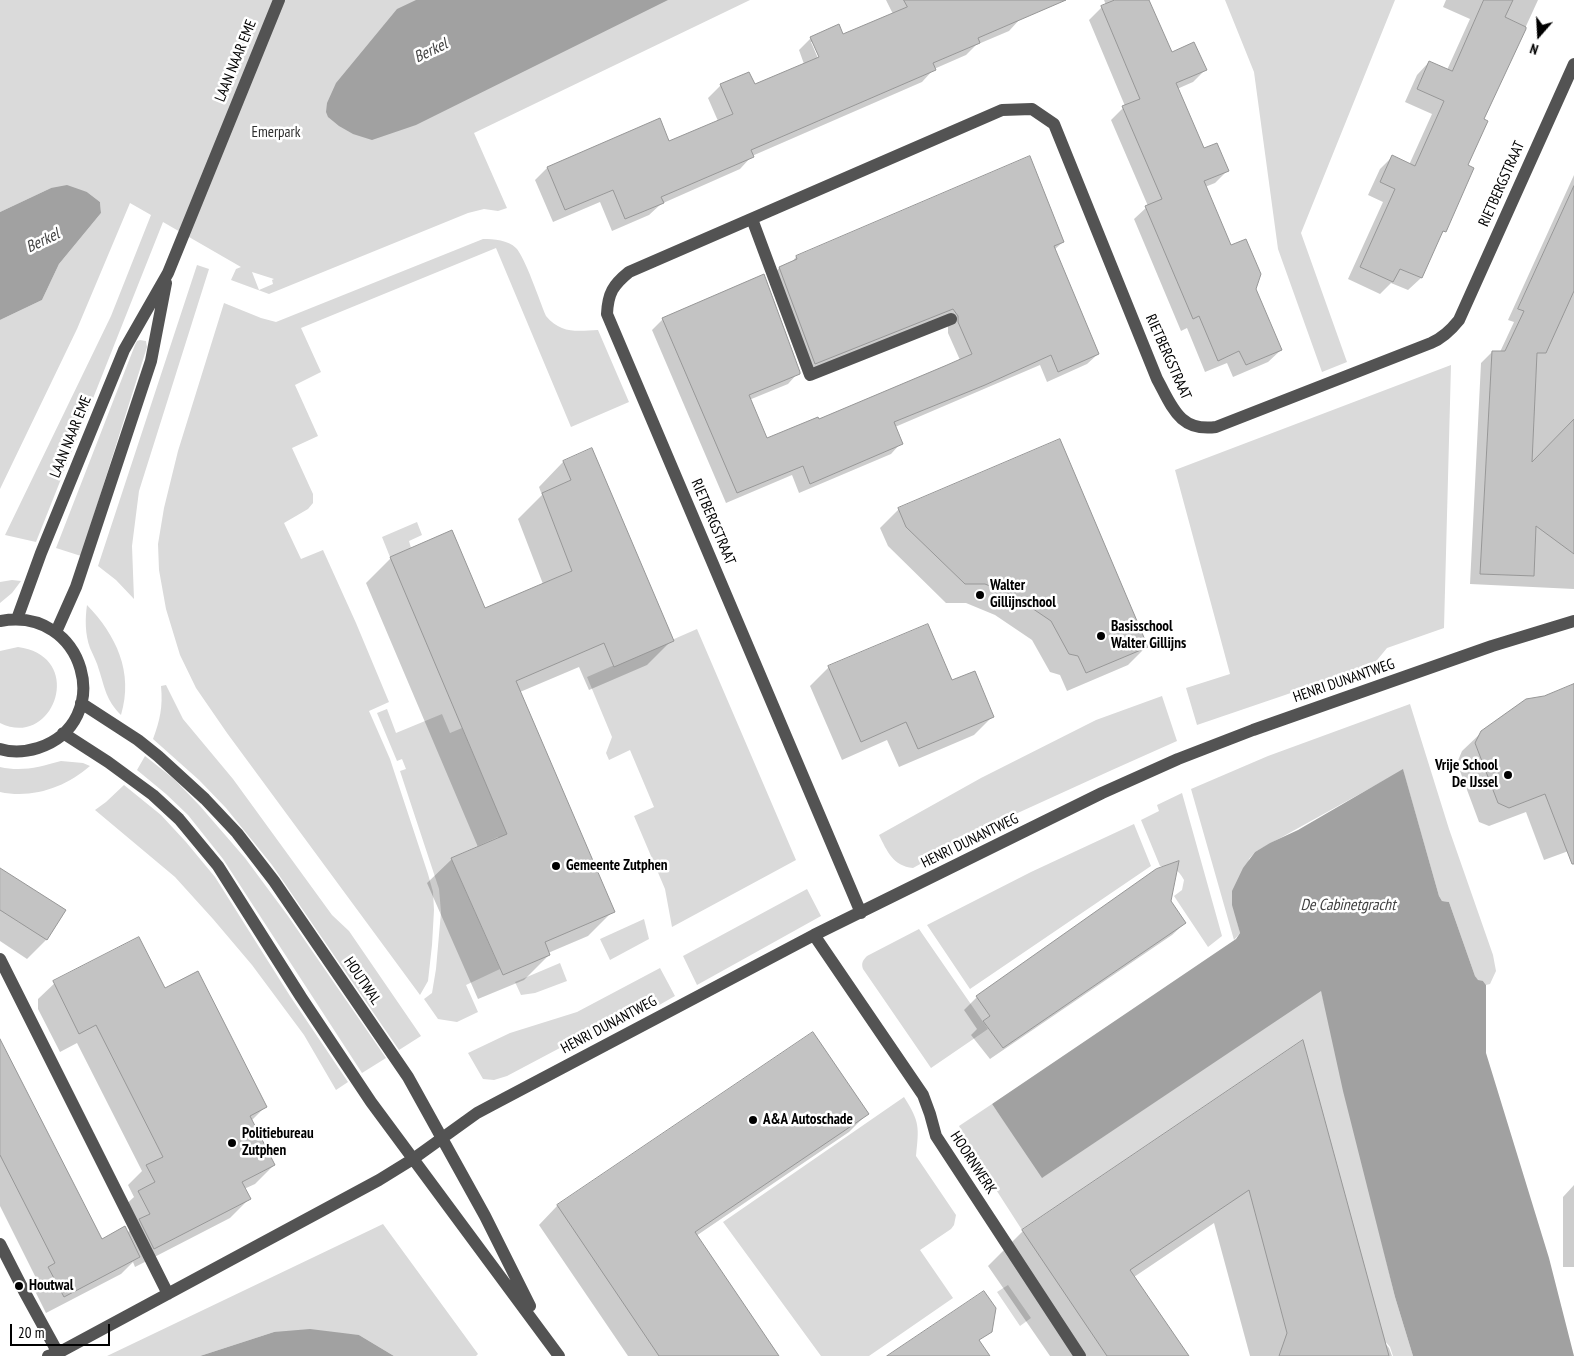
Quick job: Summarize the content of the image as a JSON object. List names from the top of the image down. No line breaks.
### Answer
{"streets":{"street":["LAAN NAAR EME","RIETBERGSTRAAT","HENRI DUNANTWEG","HOUTWAL","HOORNWERK"]},"crossings":[["RIETBERGSTRAAT","HENRI DUNANTWEG"],["HENRI DUNANTWEG","HOUTWAL"],["HENRI DUNANTWEG","HOORNWERK"]],"water":["Berkel","De Cabinetgracht"],"parks":["Emerpark"],"places":["Walter Gillijnschool","Basisschool Walter Gillijns","Vrije School De IJssel","Gemeente Zutphen","A&A Autoschade","Politiebureau Zutphen","Houtwal"],"scale_bar":"20 m","north":"bottom"}
